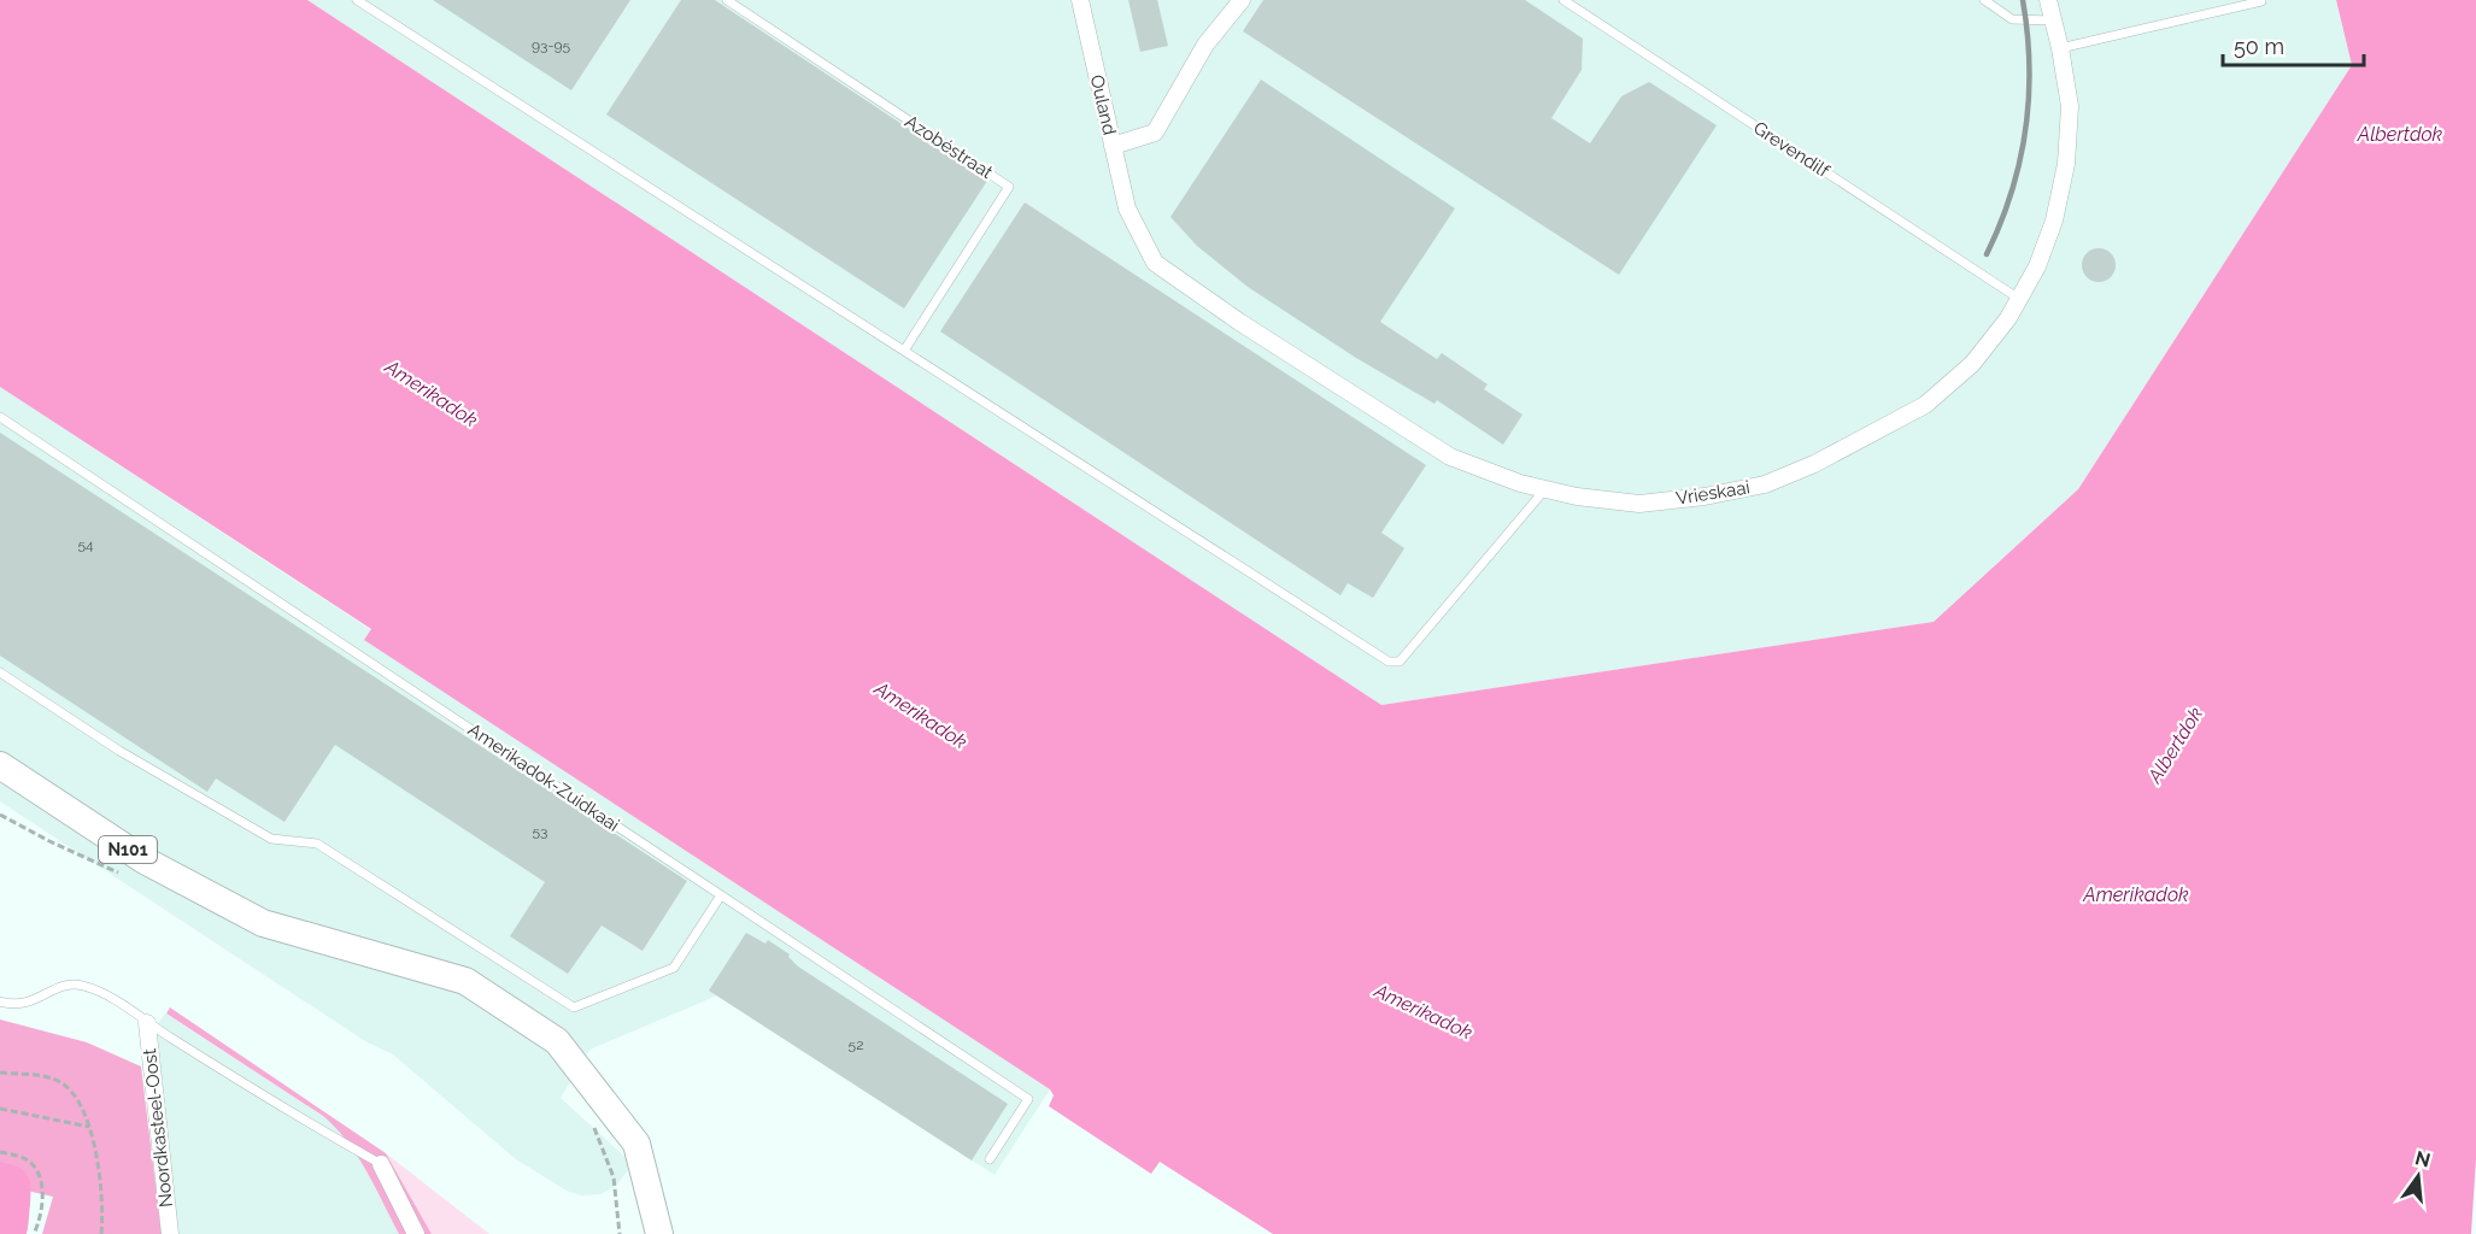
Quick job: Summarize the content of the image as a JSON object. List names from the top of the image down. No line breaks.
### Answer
{"streets":{"main road":["N101"],"street":["Ouland","Vrieskaai","Noordkasteel-Oost"],"lane":["Azobéstraat","Grevendilf","Amerikadok-Zuidkaai"]},"crossings":[["Ouland","Vrieskaai"],["Grevendilf","Vrieskaai"]],"water":["Albertdok","Amerikadok"],"house_numbers":["93-95","54","53","52"],"scale_bar":"50 m","north":"top"}
